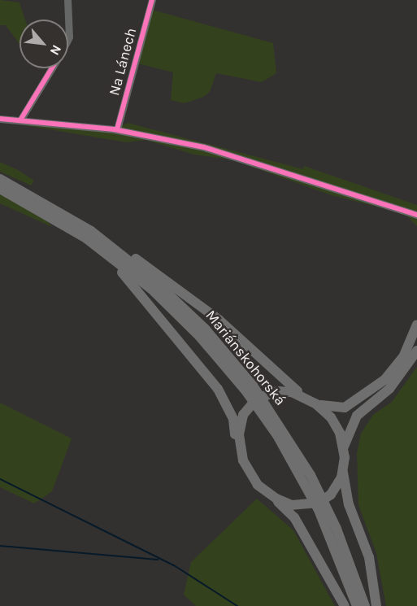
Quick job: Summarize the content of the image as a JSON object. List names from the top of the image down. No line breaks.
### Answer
{"streets":{"main road":["Mariánskohorská"],"street":["Na Lánech"]},"north":"bottom right"}
